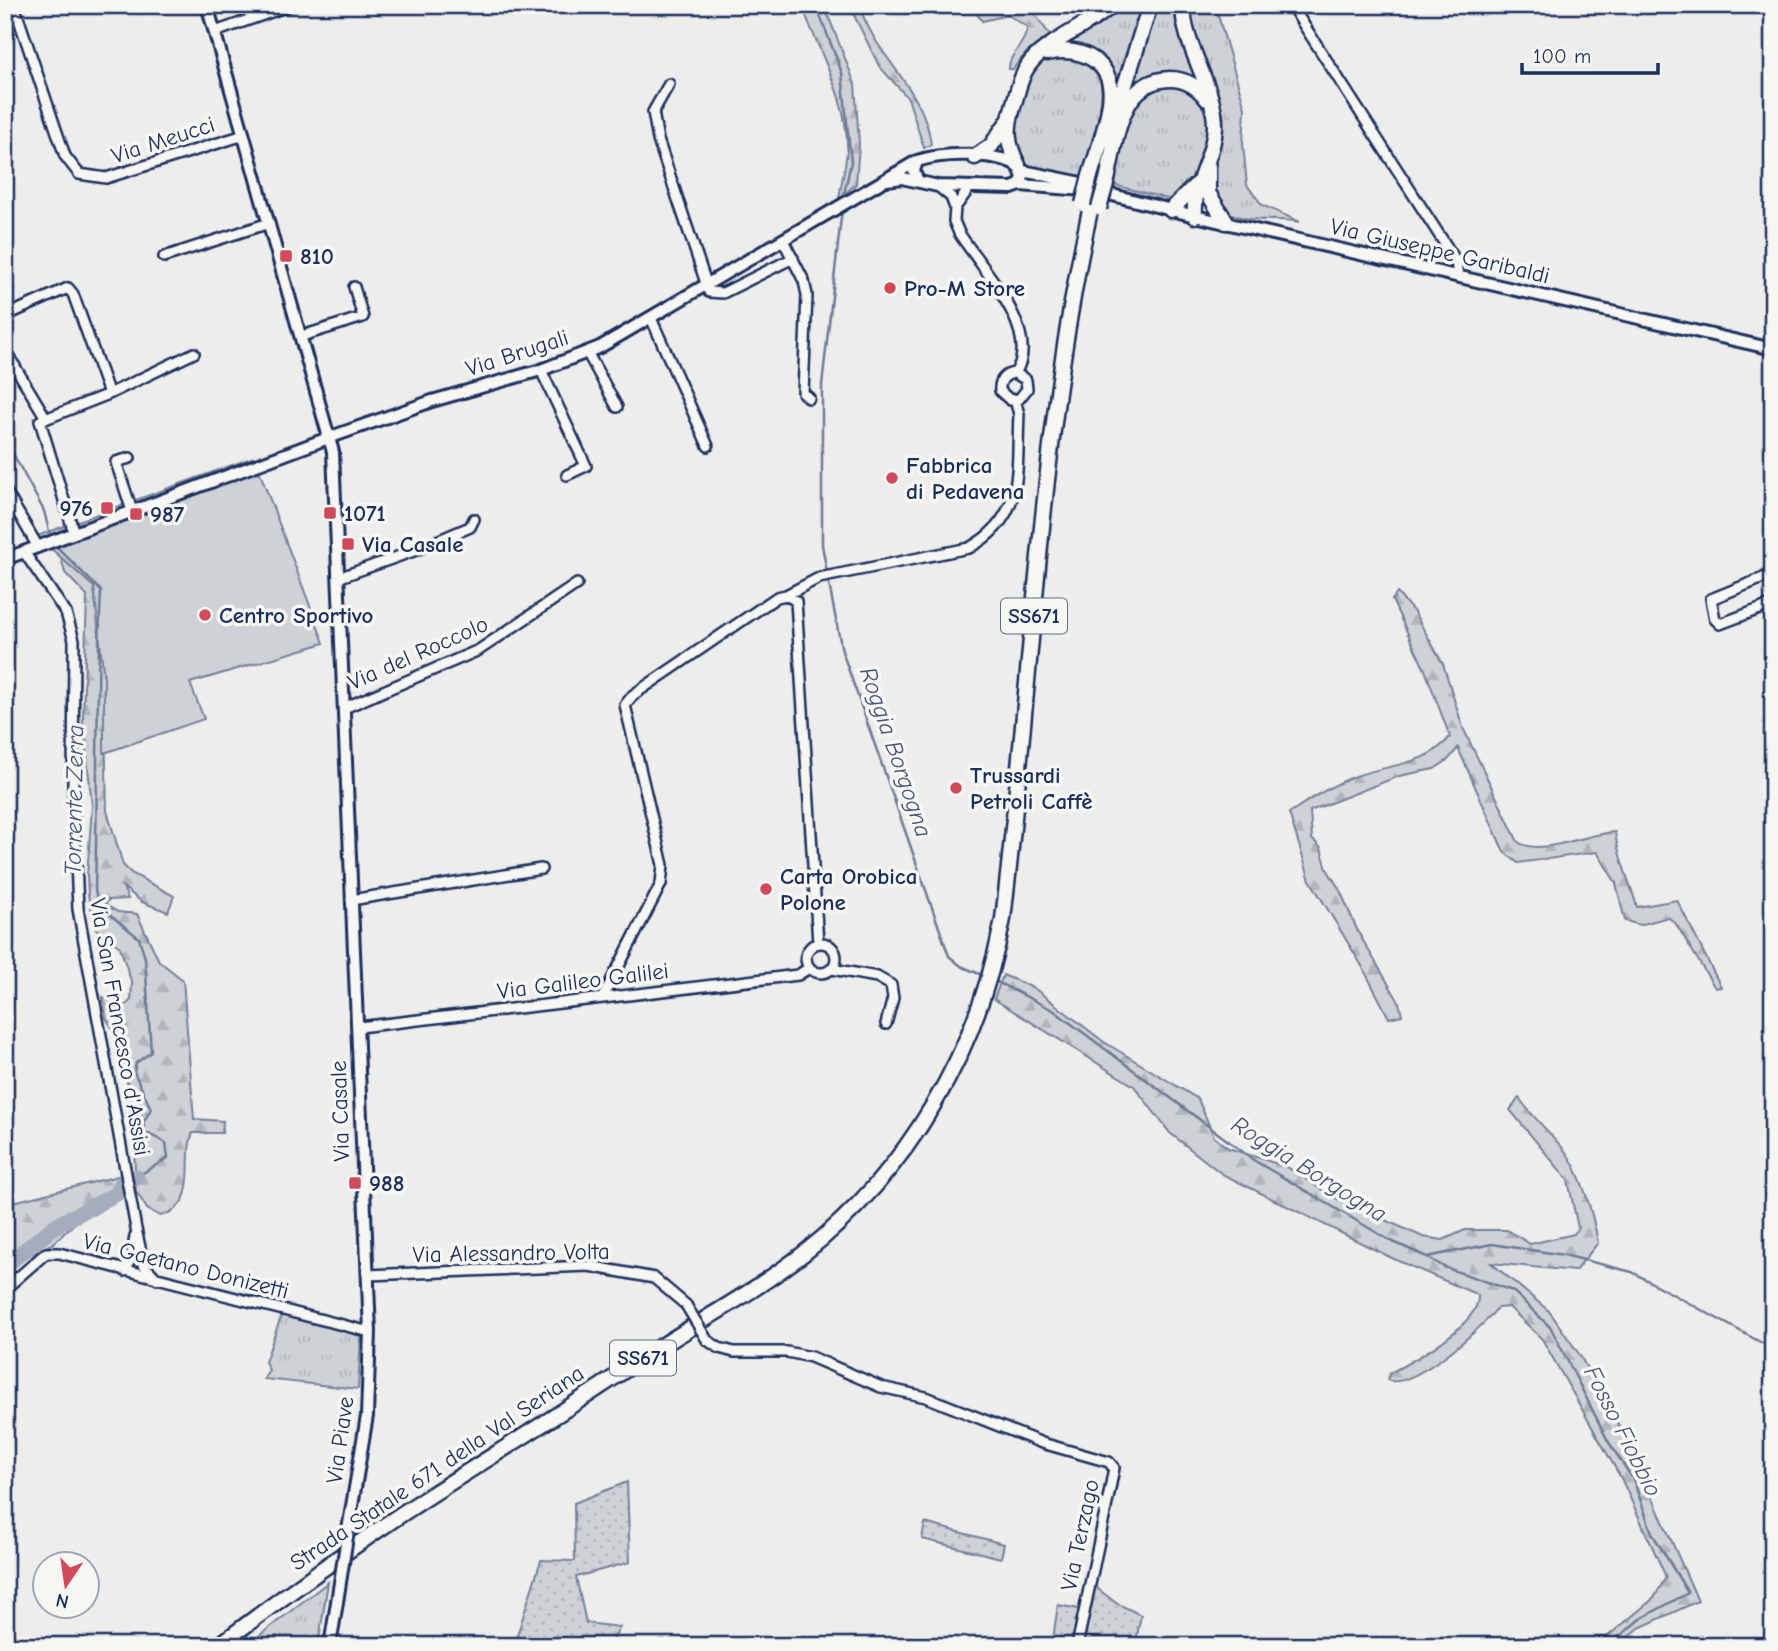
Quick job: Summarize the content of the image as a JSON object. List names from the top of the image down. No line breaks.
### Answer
{"streets":{"highway":["SS671","Strada Statale 671 della Val Seriana"],"street":["Via Meucci","Via Giuseppe Garibaldi","Via Brugali","Via del Roccolo","Via Galileo Galilei","Via San Francesco d'Assisi","Via Casale","Via Alessandro Volta","Via Gaetano Donizetti","Via Piave","Via Terzago"]},"crossings":[["Via Meucci","Via Casale"],["Via Giuseppe Garibaldi","Via Brugali"],["Via Giuseppe Garibaldi","Strada Statale 671 della Val Seriana"],["Via Brugali","Via San Francesco d'Assisi"],["Via Brugali","Via Casale"],["Via del Roccolo","Via Casale"],["Via Galileo Galilei","Via Casale"],["Via San Francesco d'Assisi","Via Gaetano Donizetti"],["Via Casale","Via Alessandro Volta"],["Via Casale","Via Gaetano Donizetti"],["Via Casale","Via Piave"],["Via Alessandro Volta","Via Terzago"]],"water":["Roggia Borgogna","Torrente Zerra","Fosso Fiobbio"],"places":{"transit":["810","976","1071","987","Via Casale","988"],"other":["Pro-M Store","Fabbrica di Pedavena","Centro Sportivo","Trussardi Petroli Caffè","Carta Orobica Polone"]},"scale_bar":"100 m","north":"bottom"}
